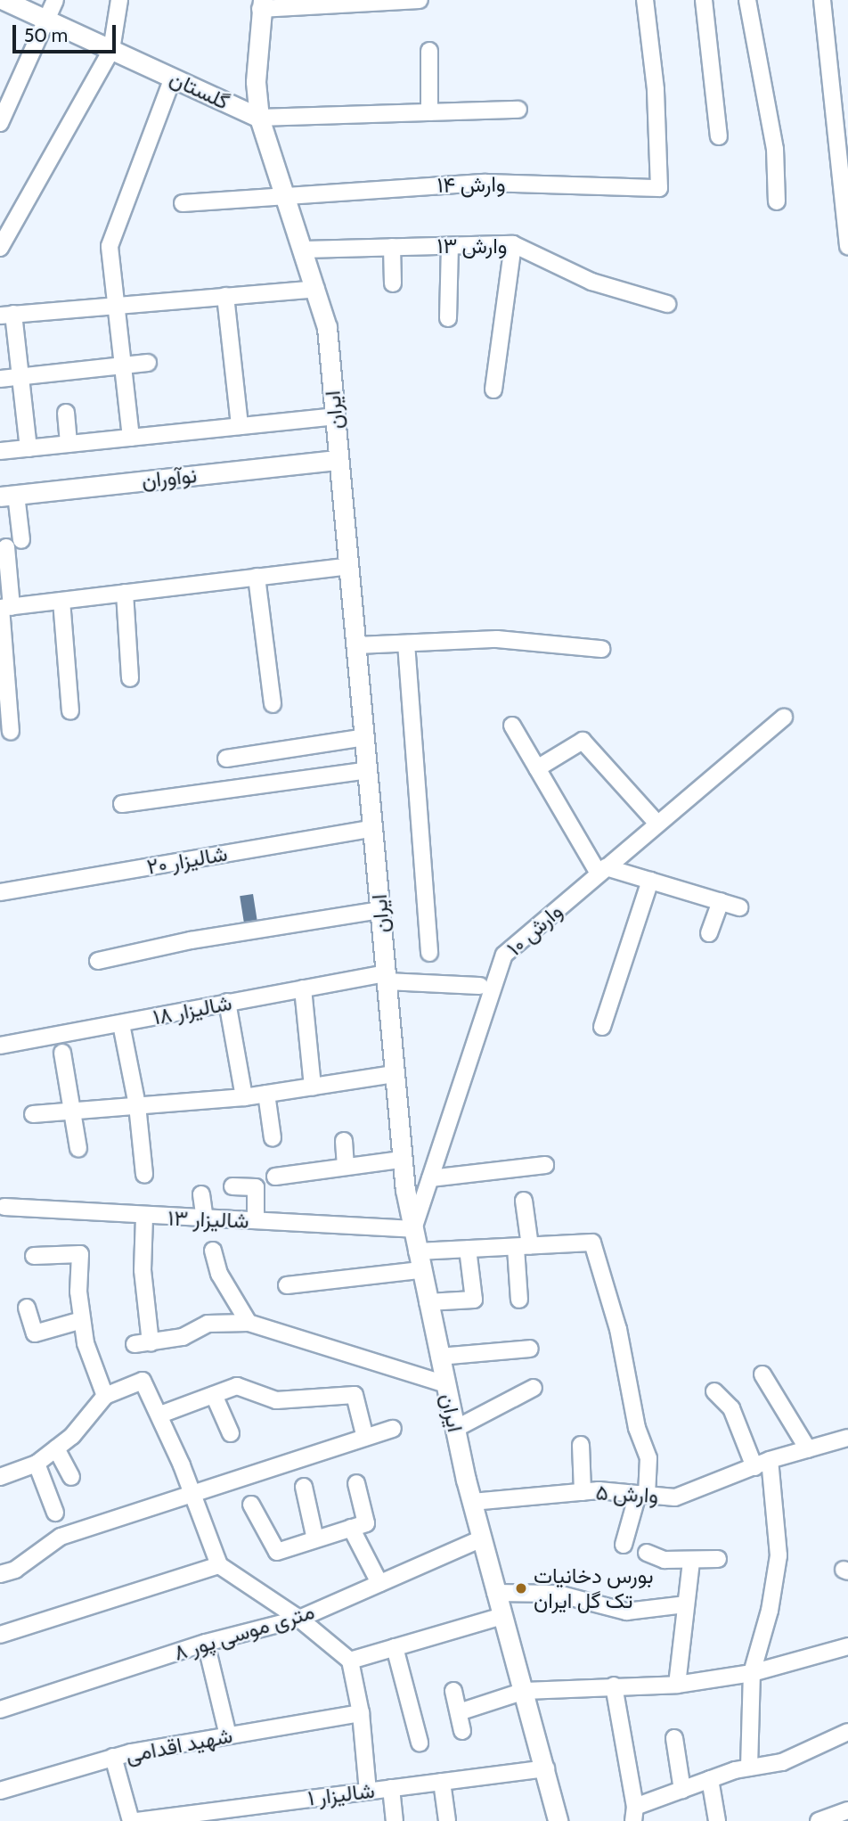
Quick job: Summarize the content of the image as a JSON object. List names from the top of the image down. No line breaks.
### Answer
{"streets":{"street":["گلستان","وارش ۱۴","وارش ۱۳","ایران","نوآوران","شالیزار ۲۰","وارش ۱۰","شالیزار ۱۸","شالیزار ۱۳","وارش ۵","۸ متری موسی پور","شهید اقدامی","شاليزار ۱"]},"crossings":[["گلستان","ایران"],["وارش ۱۴","ایران"],["وارش ۱۳","ایران"],["ایران","نوآوران"],["ایران","شالیزار ۲۰"],["ایران","وارش ۱۰"],["ایران","شالیزار ۱۸"],["ایران","شالیزار ۱۳"],["ایران","وارش ۵"],["ایران","۸ متری موسی پور"],["ایران","شاليزار ۱"],["وارش ۱۰","شالیزار ۱۳"]],"places":["بورس دخانیات تک گل ایران"],"scale_bar":"50 m"}
